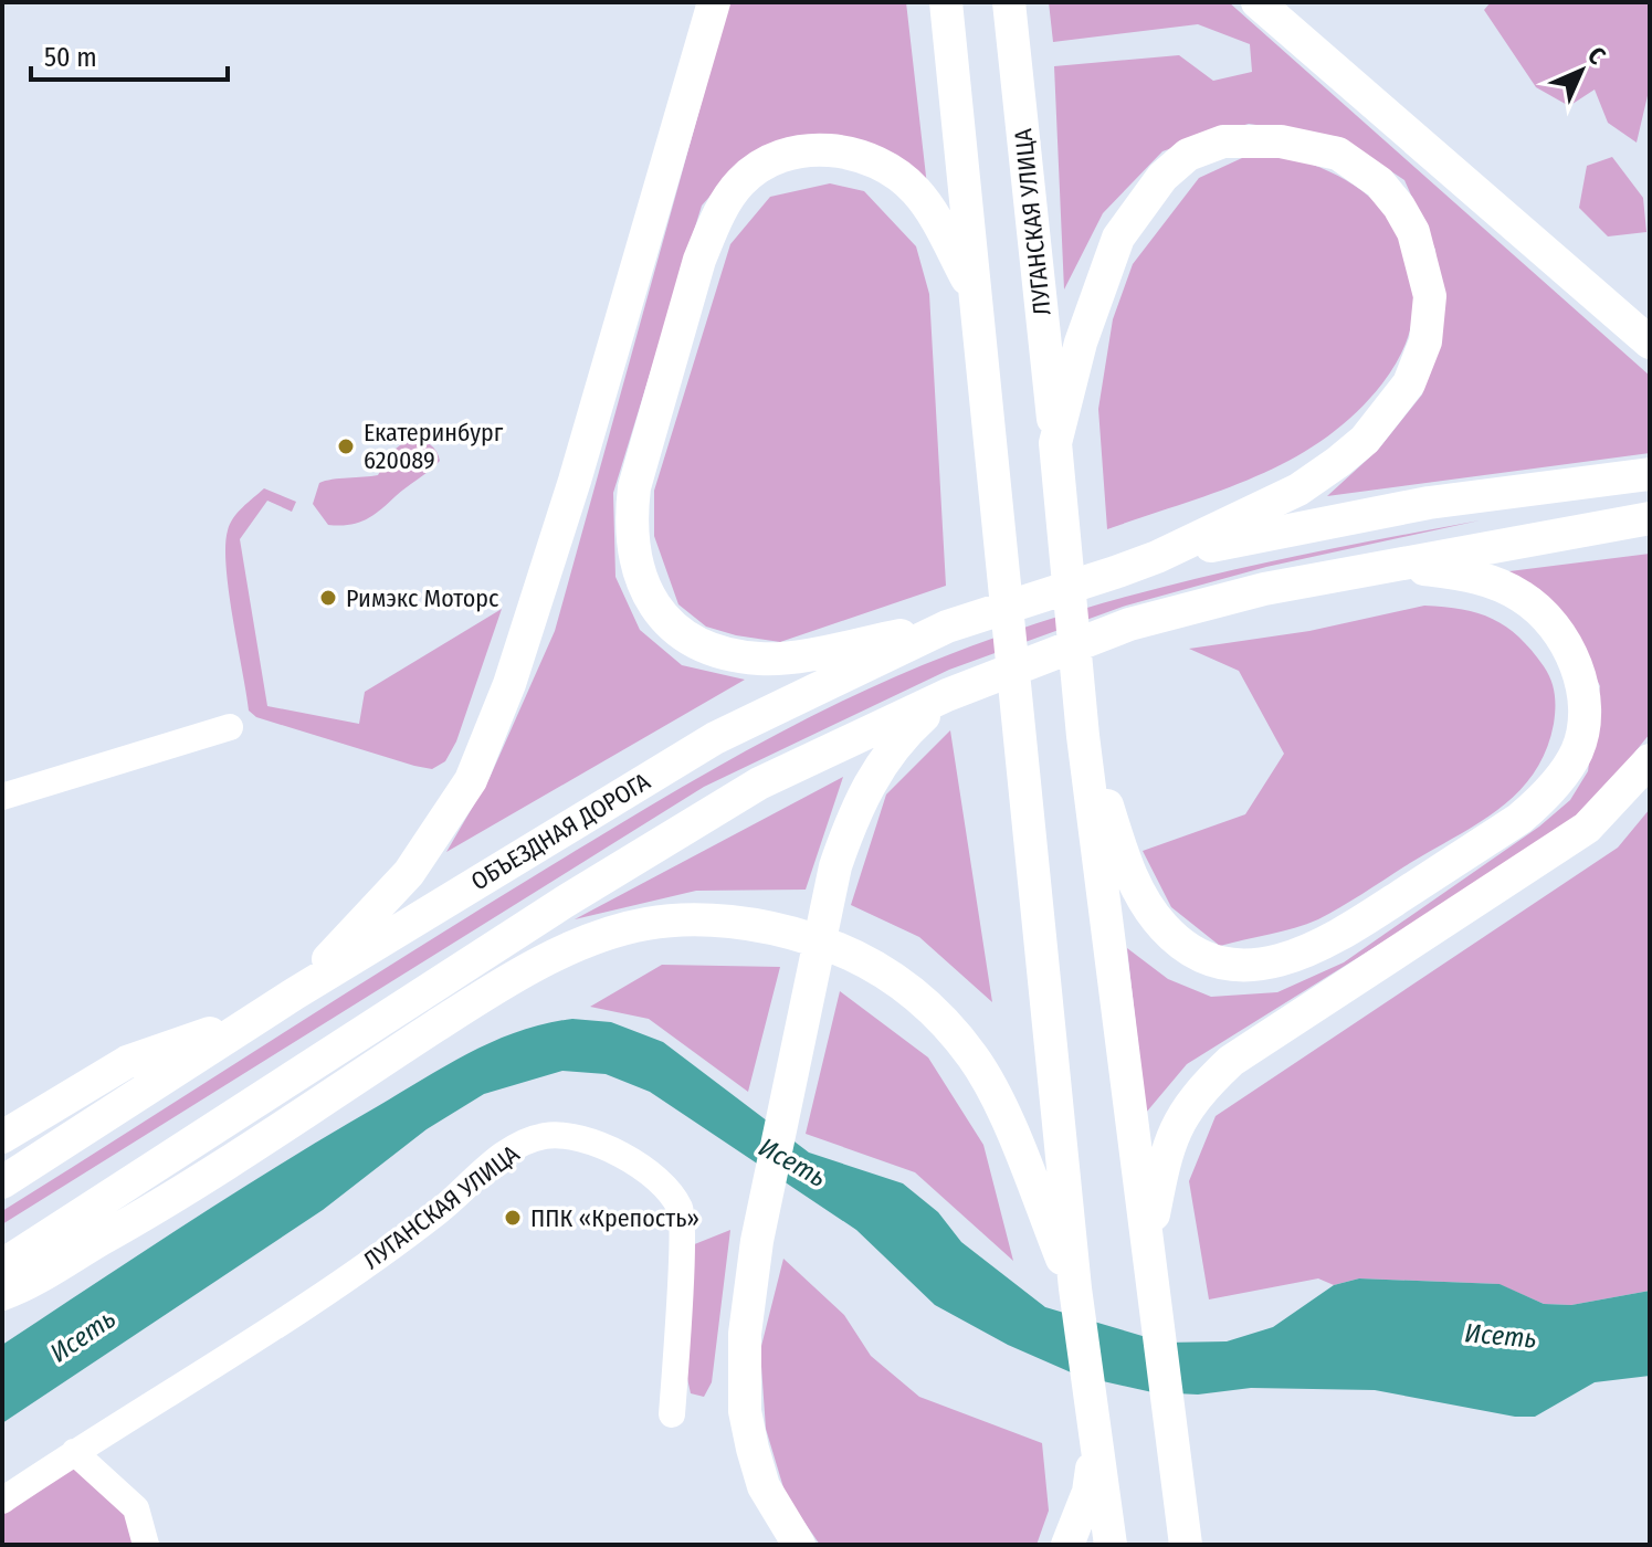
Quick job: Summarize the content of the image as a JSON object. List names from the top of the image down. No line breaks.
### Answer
{"streets":{"main road":["ЛУГАНСКАЯ УЛИЦА","ОБЪЕЗДНАЯ ДОРОГА"]},"water":["Исеть"],"places":["Екатеринбург 620089","Римэкс Моторс","ППК «Крепость»"],"scale_bar":"50 m","north":"top right"}
